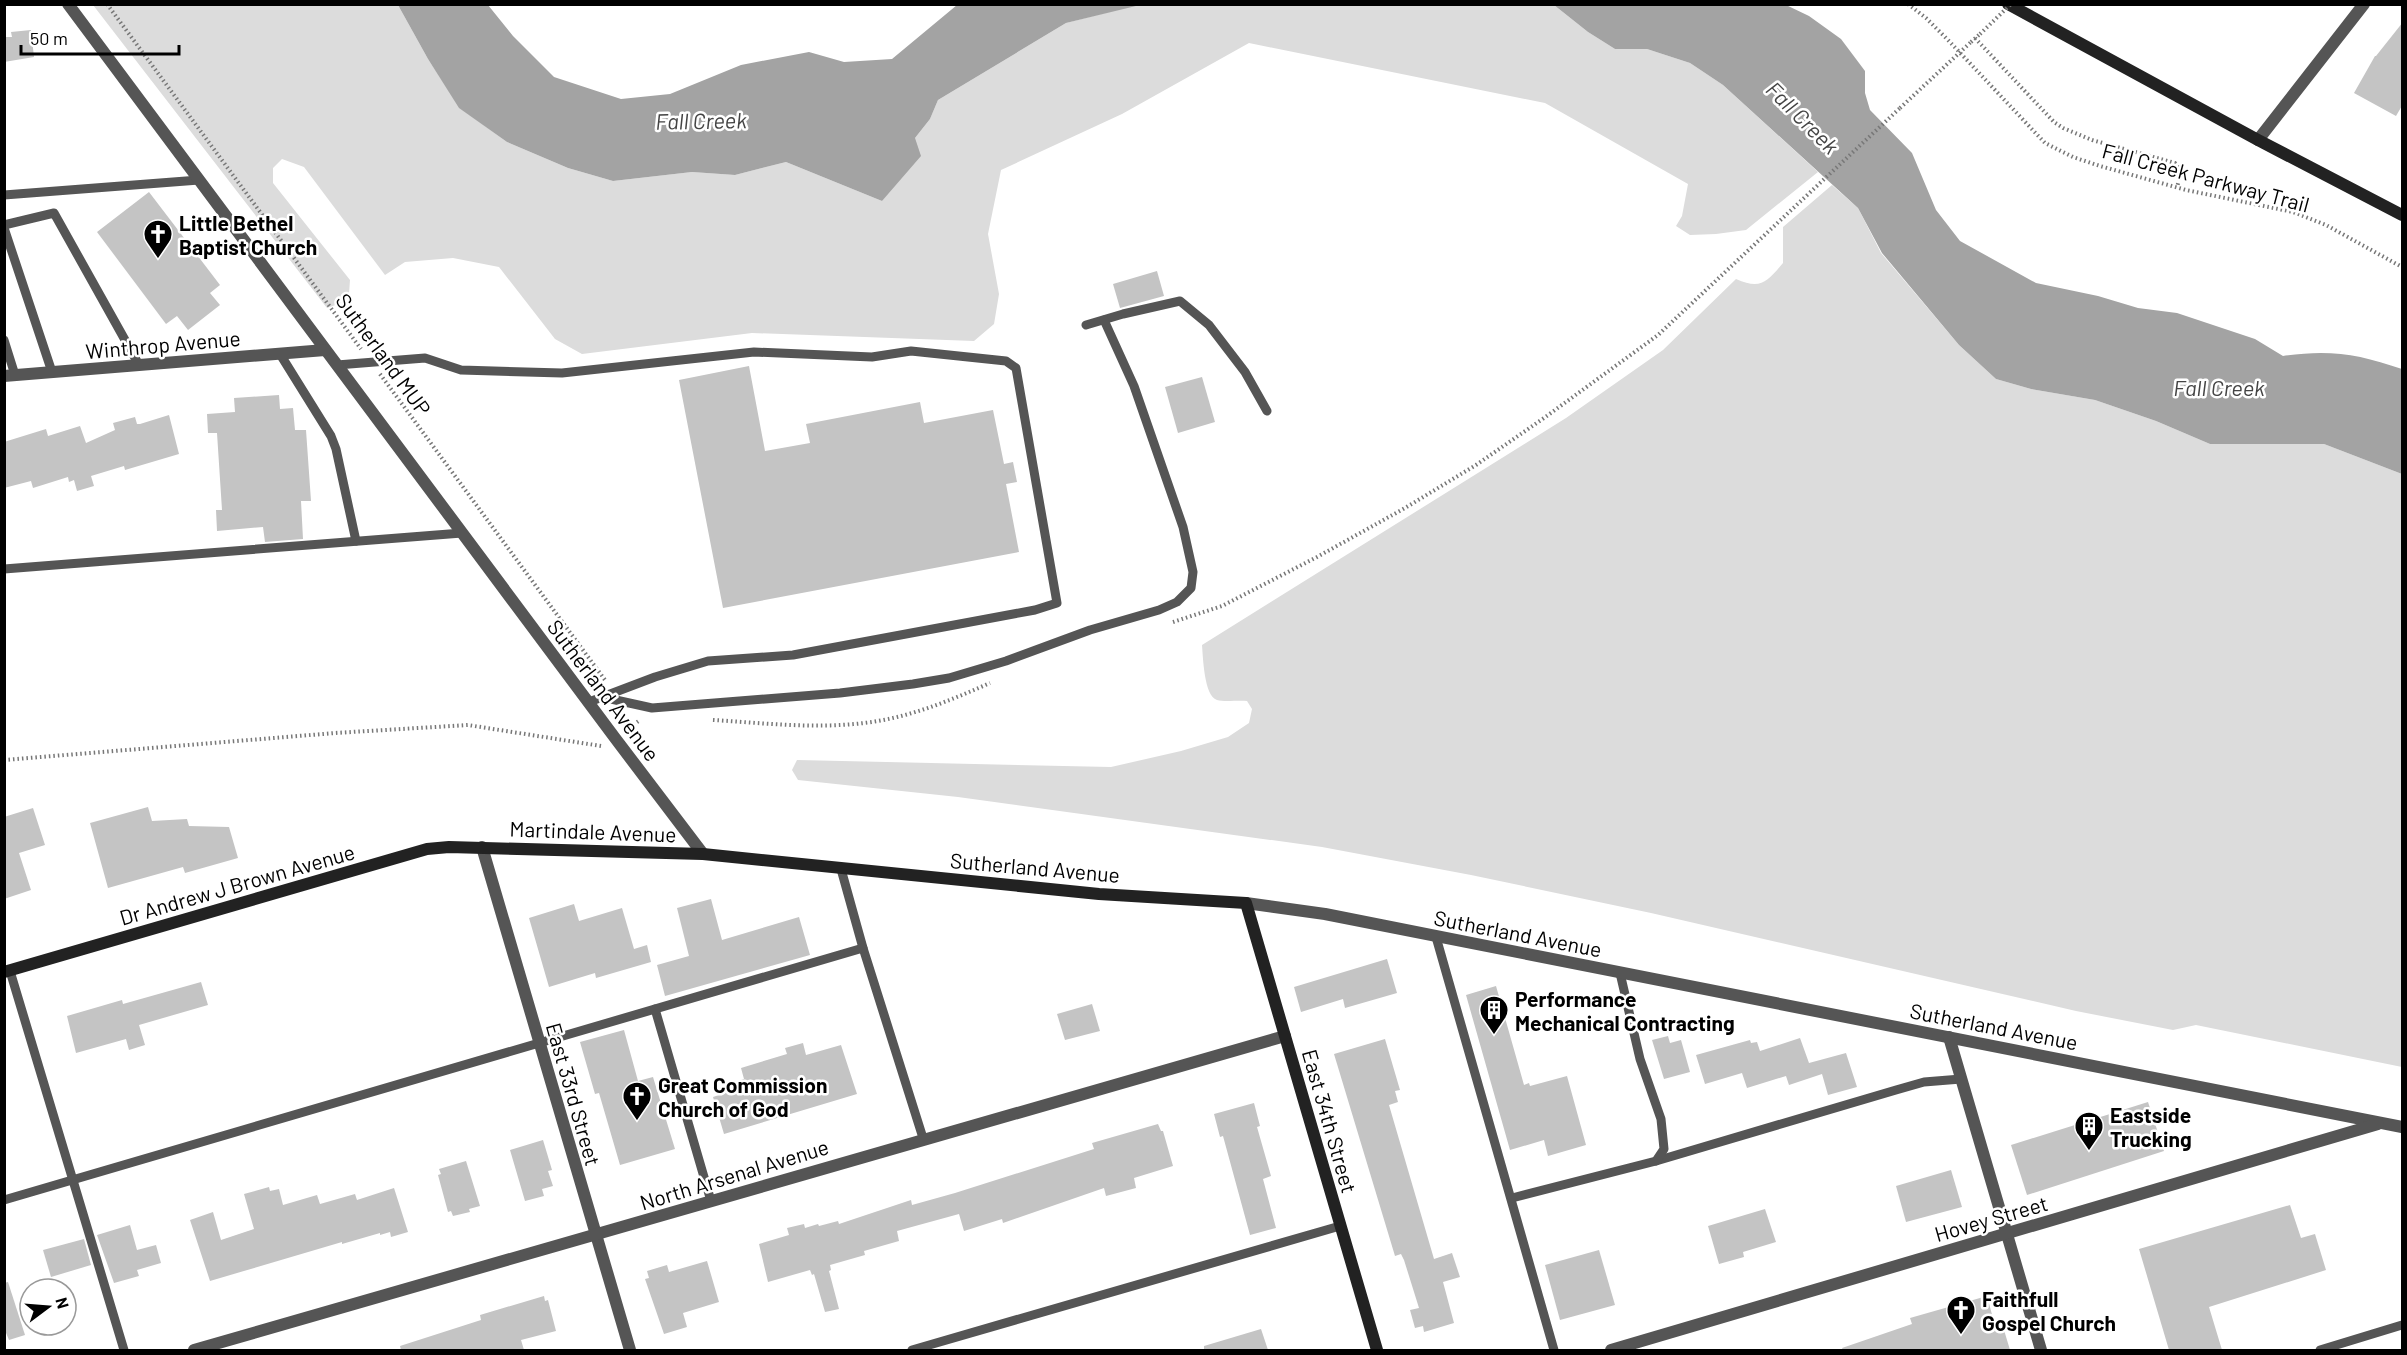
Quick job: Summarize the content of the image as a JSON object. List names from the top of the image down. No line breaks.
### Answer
{"streets":{"main road":["Sutherland Avenue","Martindale Avenue","Dr Andrew J Brown Avenue","East 34th Street"],"street":["Winthrop Avenue","East 33rd Street","North Arsenal Avenue","Hovey Street"],"path":["Fall Creek Parkway Trail","Sutherland MUP"]},"crossings":[["Winthrop Avenue","Sutherland Avenue"],["Sutherland Avenue","Martindale Avenue"],["Sutherland Avenue","East 34th Street"],["Sutherland Avenue","Hovey Street"],["Martindale Avenue","Dr Andrew J Brown Avenue"],["Martindale Avenue","East 33rd Street"],["Dr Andrew J Brown Avenue","East 33rd Street"],["East 33rd Street","North Arsenal Avenue"],["East 34th Street","North Arsenal Avenue"]],"water":["Fall Creek"],"places":{"church":["Little Bethel Baptist Church","Great Commission Church of God","Faithfull Gospel Church"],"building":["Performance Mechanical Contracting","Eastside Trucking"]},"scale_bar":"50 m","north":"right"}
